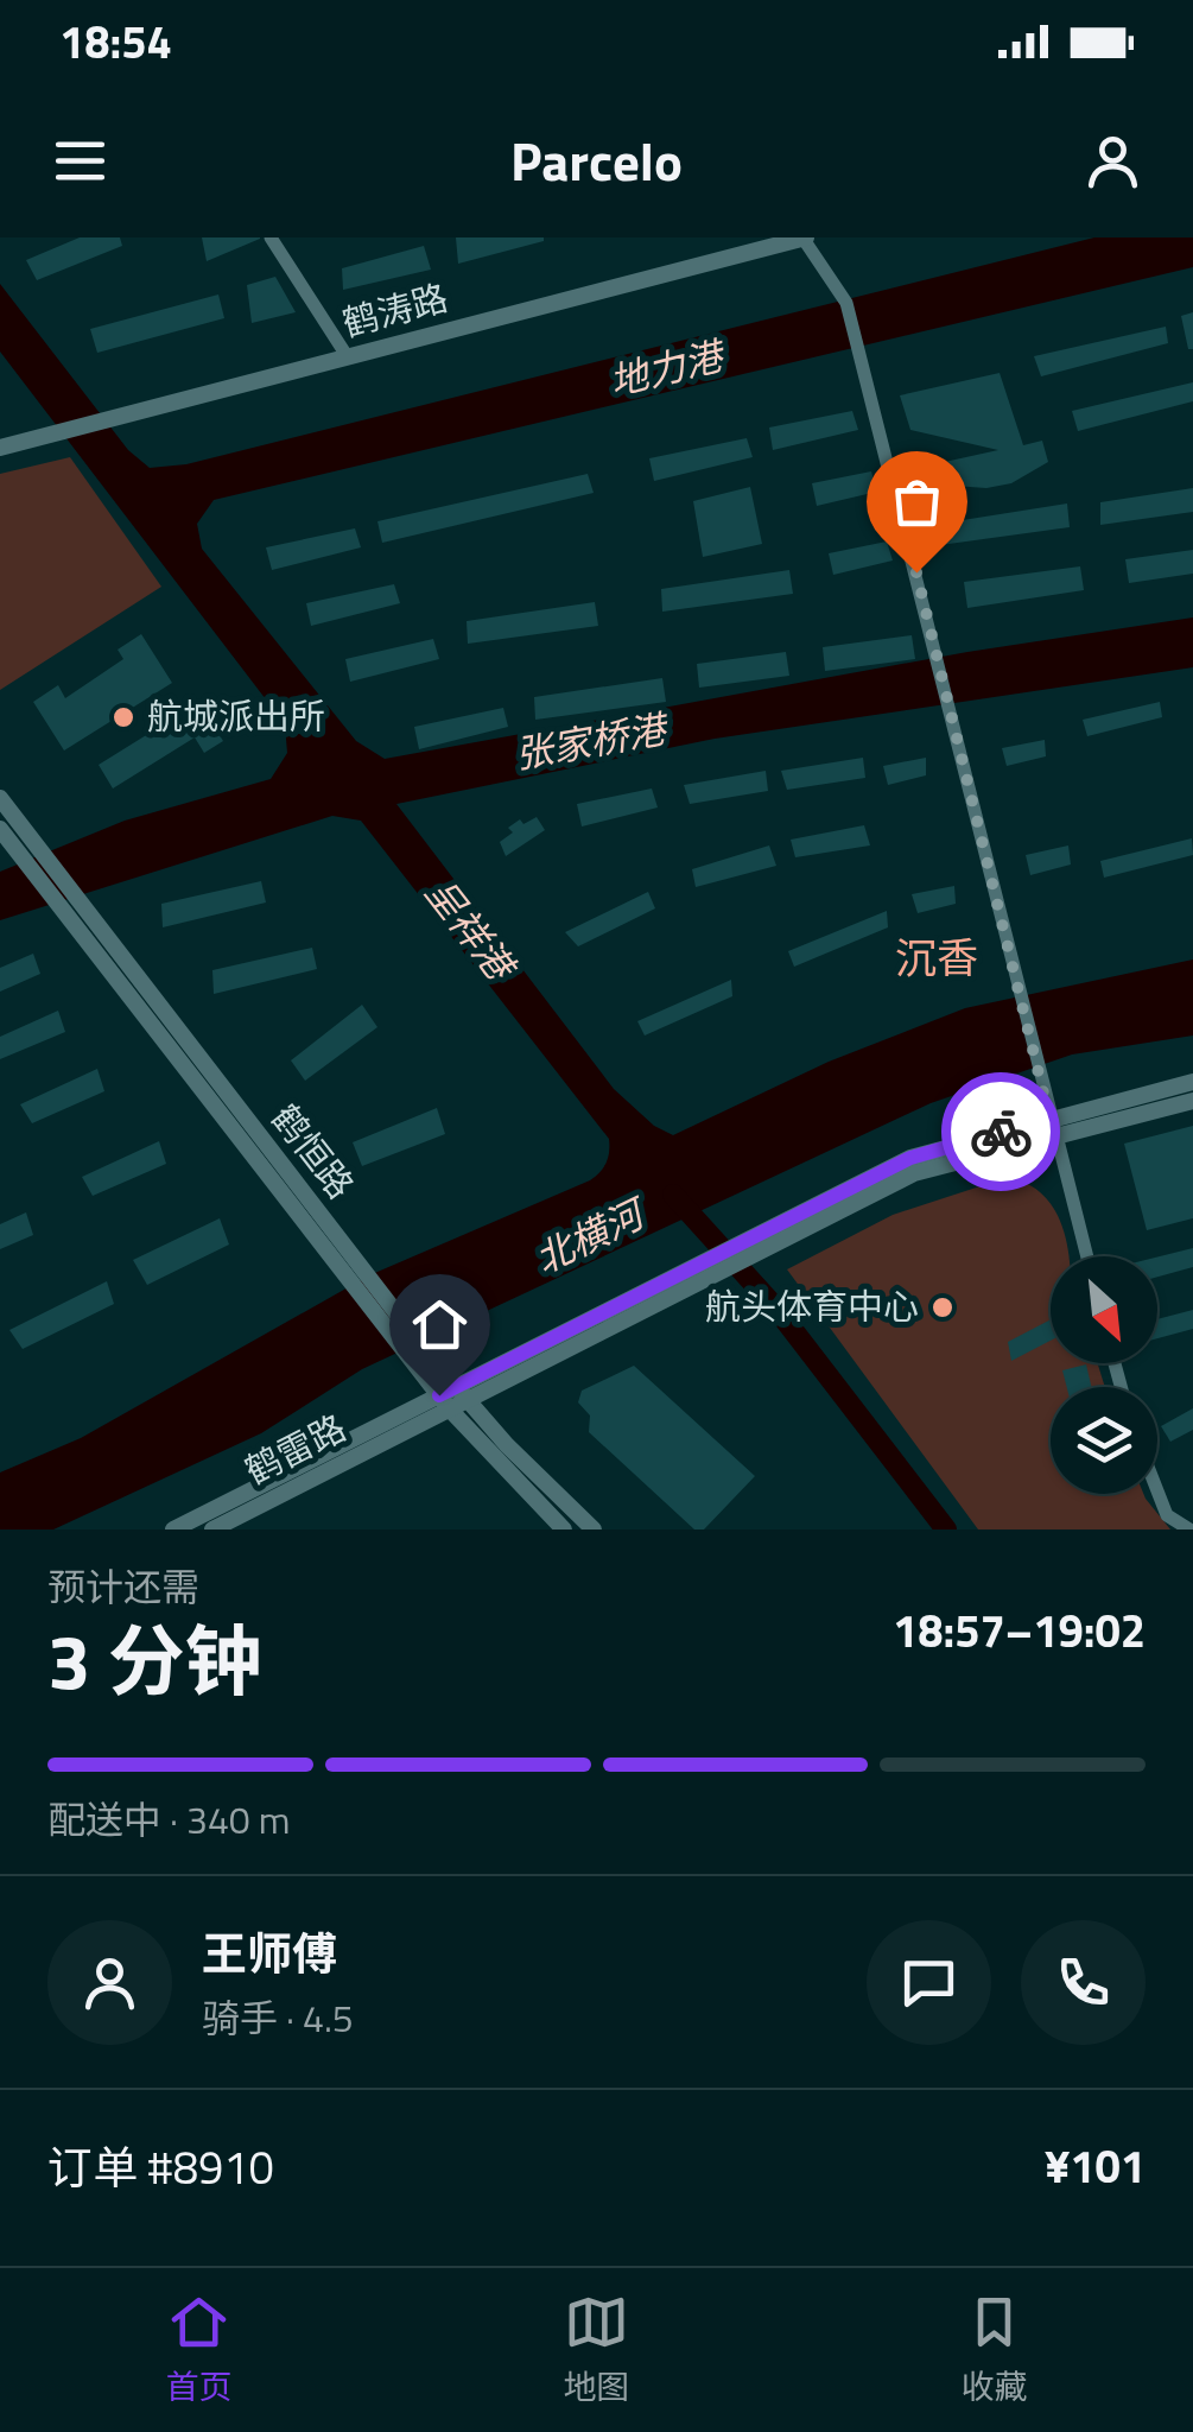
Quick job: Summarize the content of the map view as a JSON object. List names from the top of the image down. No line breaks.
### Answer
{"streets":{"street":["鹤涛路","鹤恒路","鹤雷路"]},"crossings":[["鹤恒路","鹤雷路"]],"districts":["沉香"],"water":["地力港","张家桥港","呈祥港","北横河"],"places":["航城派出所","航头体育中心"],"north":"bottom right","page":{"status":"18:54","header":"Parcelo","heading":["3 分钟","预计还需","18:57–19:02"],"panel":["王师傅","骑手 · 4.5","订单 #8910","¥101"],"bar":"配送中 · 340 m","tabs":["首页","地图","收藏"]}}
